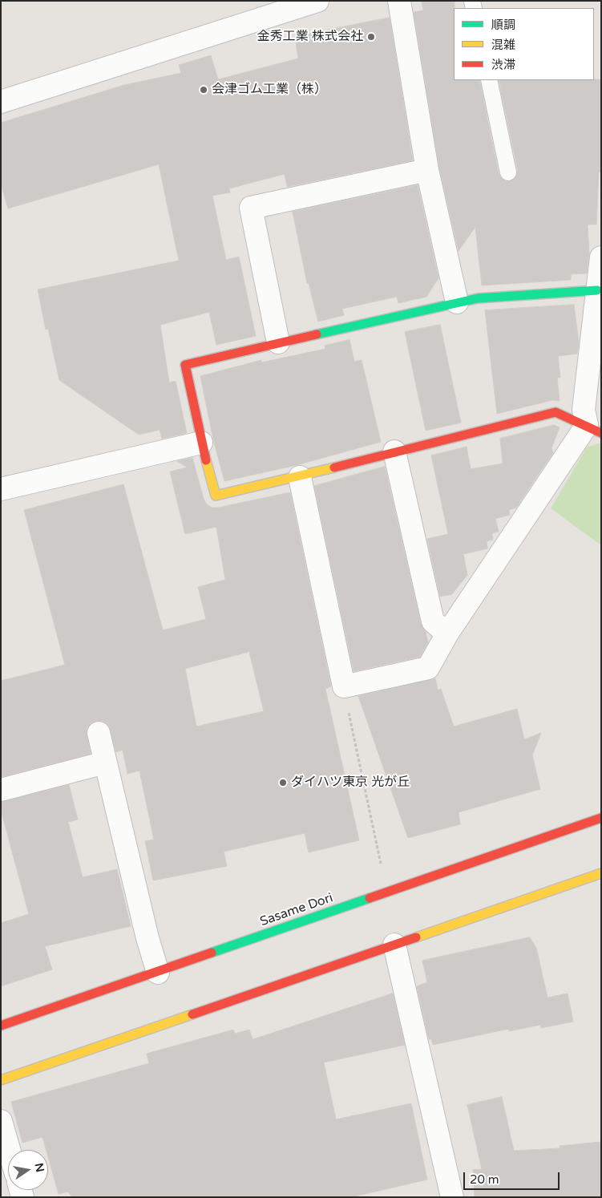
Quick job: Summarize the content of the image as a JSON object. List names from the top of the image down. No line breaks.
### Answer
{"streets":{"main road":["Sasame Dori"]},"places":["金秀工業 株式会社","会津ゴム工業（株）","ダイハツ東京 光が丘"],"legend":["順調","混雑","渋滞"],"scale_bar":"20 m","north":"right"}
